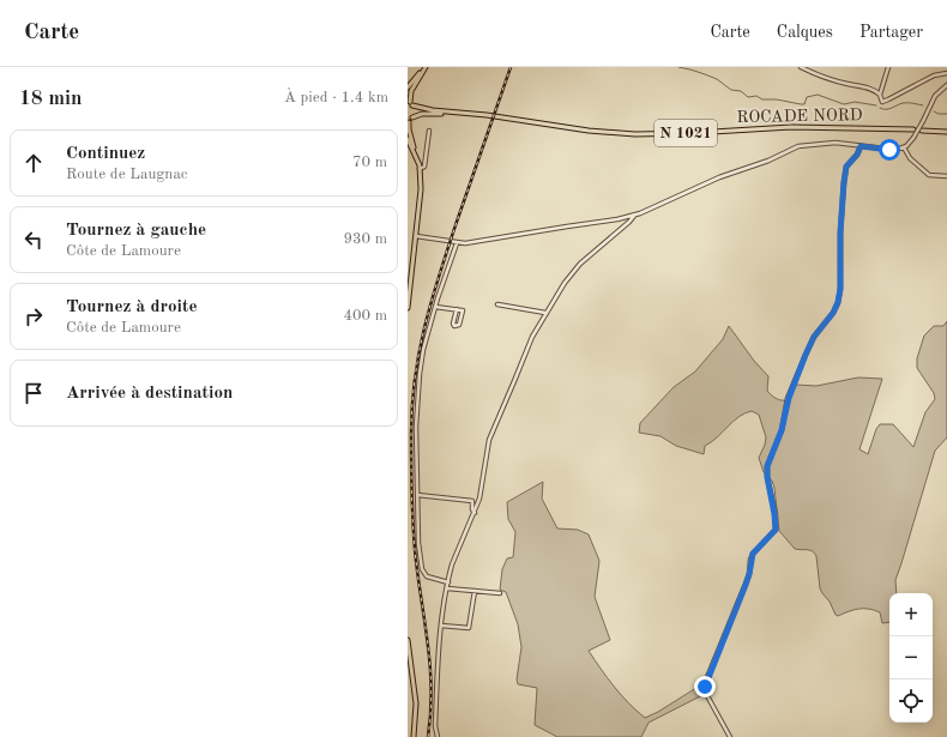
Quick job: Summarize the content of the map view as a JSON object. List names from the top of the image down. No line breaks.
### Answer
{"streets":{"main road":["ROCADE NORD","N 1021"]},"crossings":[["ROCADE NORD","N 1021"]],"page":{"header":"Carte","nav":["Carte","Calques","Partager"],"heading":["18 min","À pied · 1.4 km"],"list":[["Continuez","Route de Laugnac","70 m"],["Tournez à gauche","Côte de Lamoure","930 m"],["Tournez à droite","Côte de Lamoure","400 m"],"Arrivée à destination"],"map_buttons":["+","−"]}}
